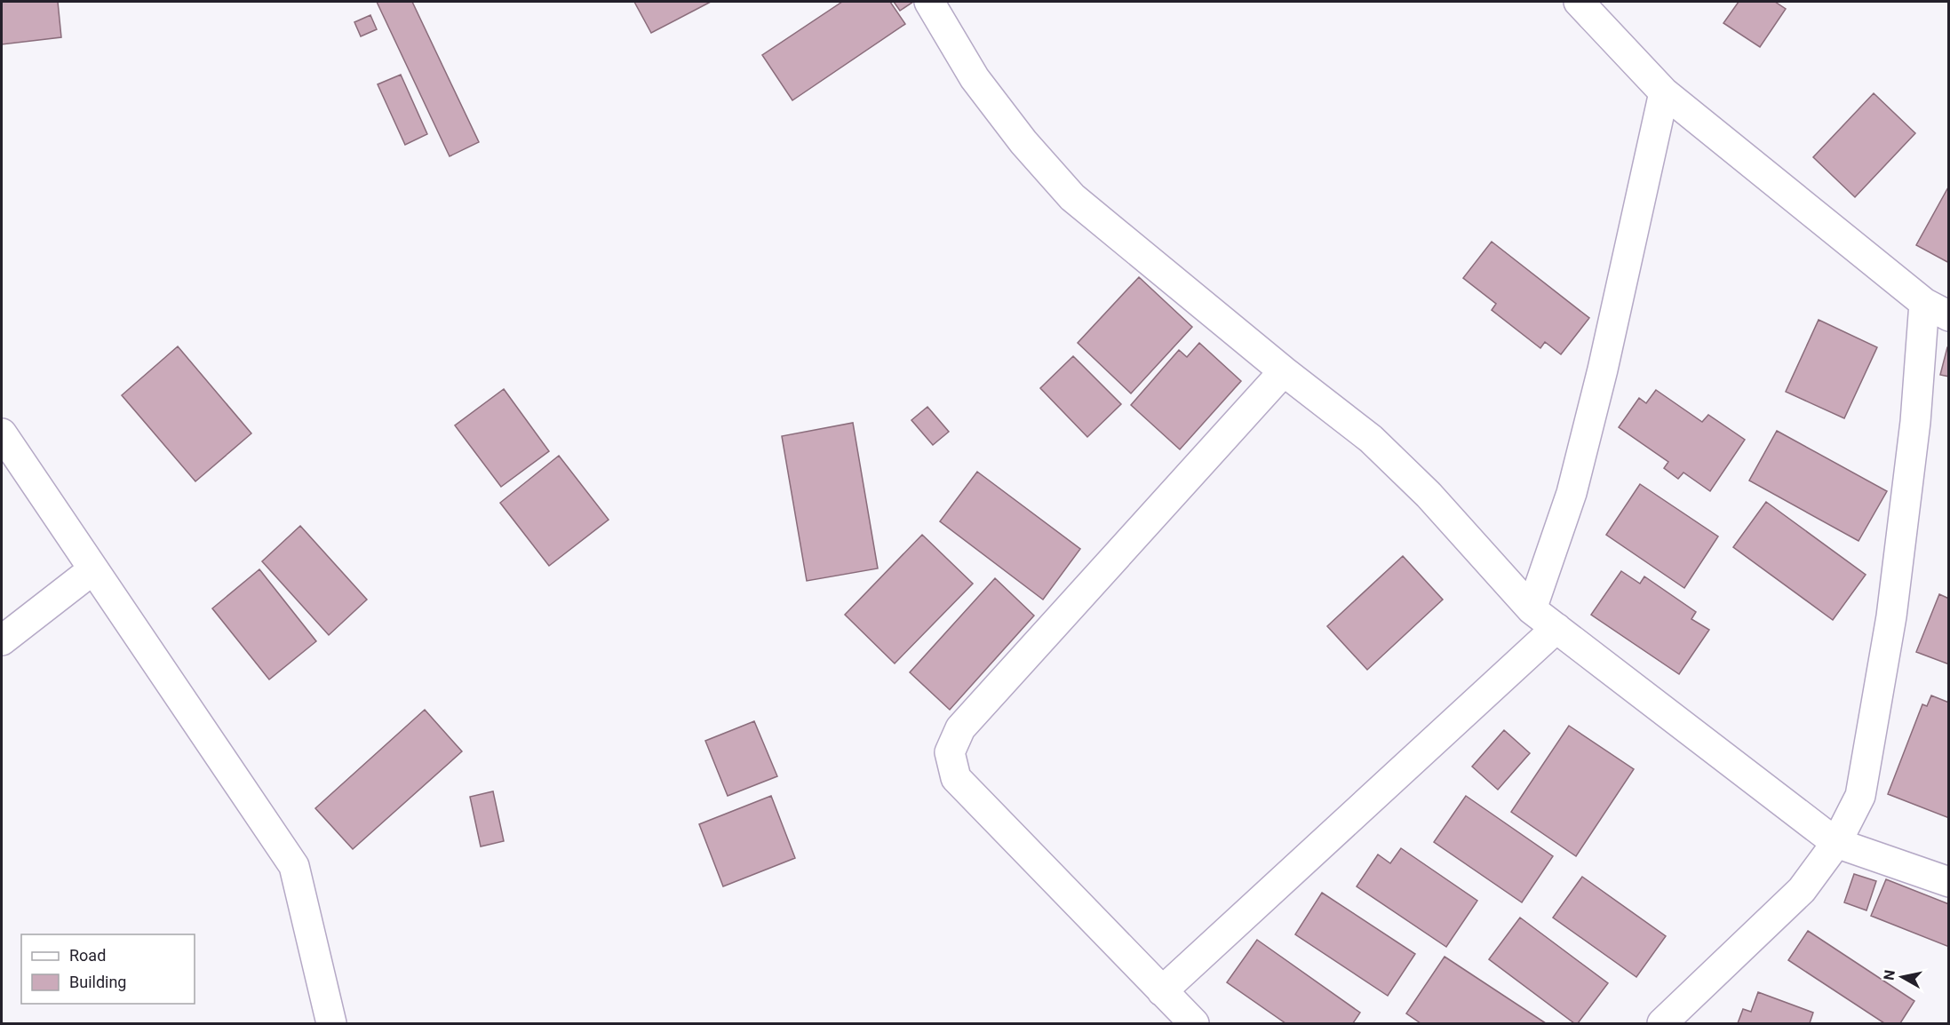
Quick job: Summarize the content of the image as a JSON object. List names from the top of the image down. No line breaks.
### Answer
{"legend":["Road","Building"],"north":"left"}
